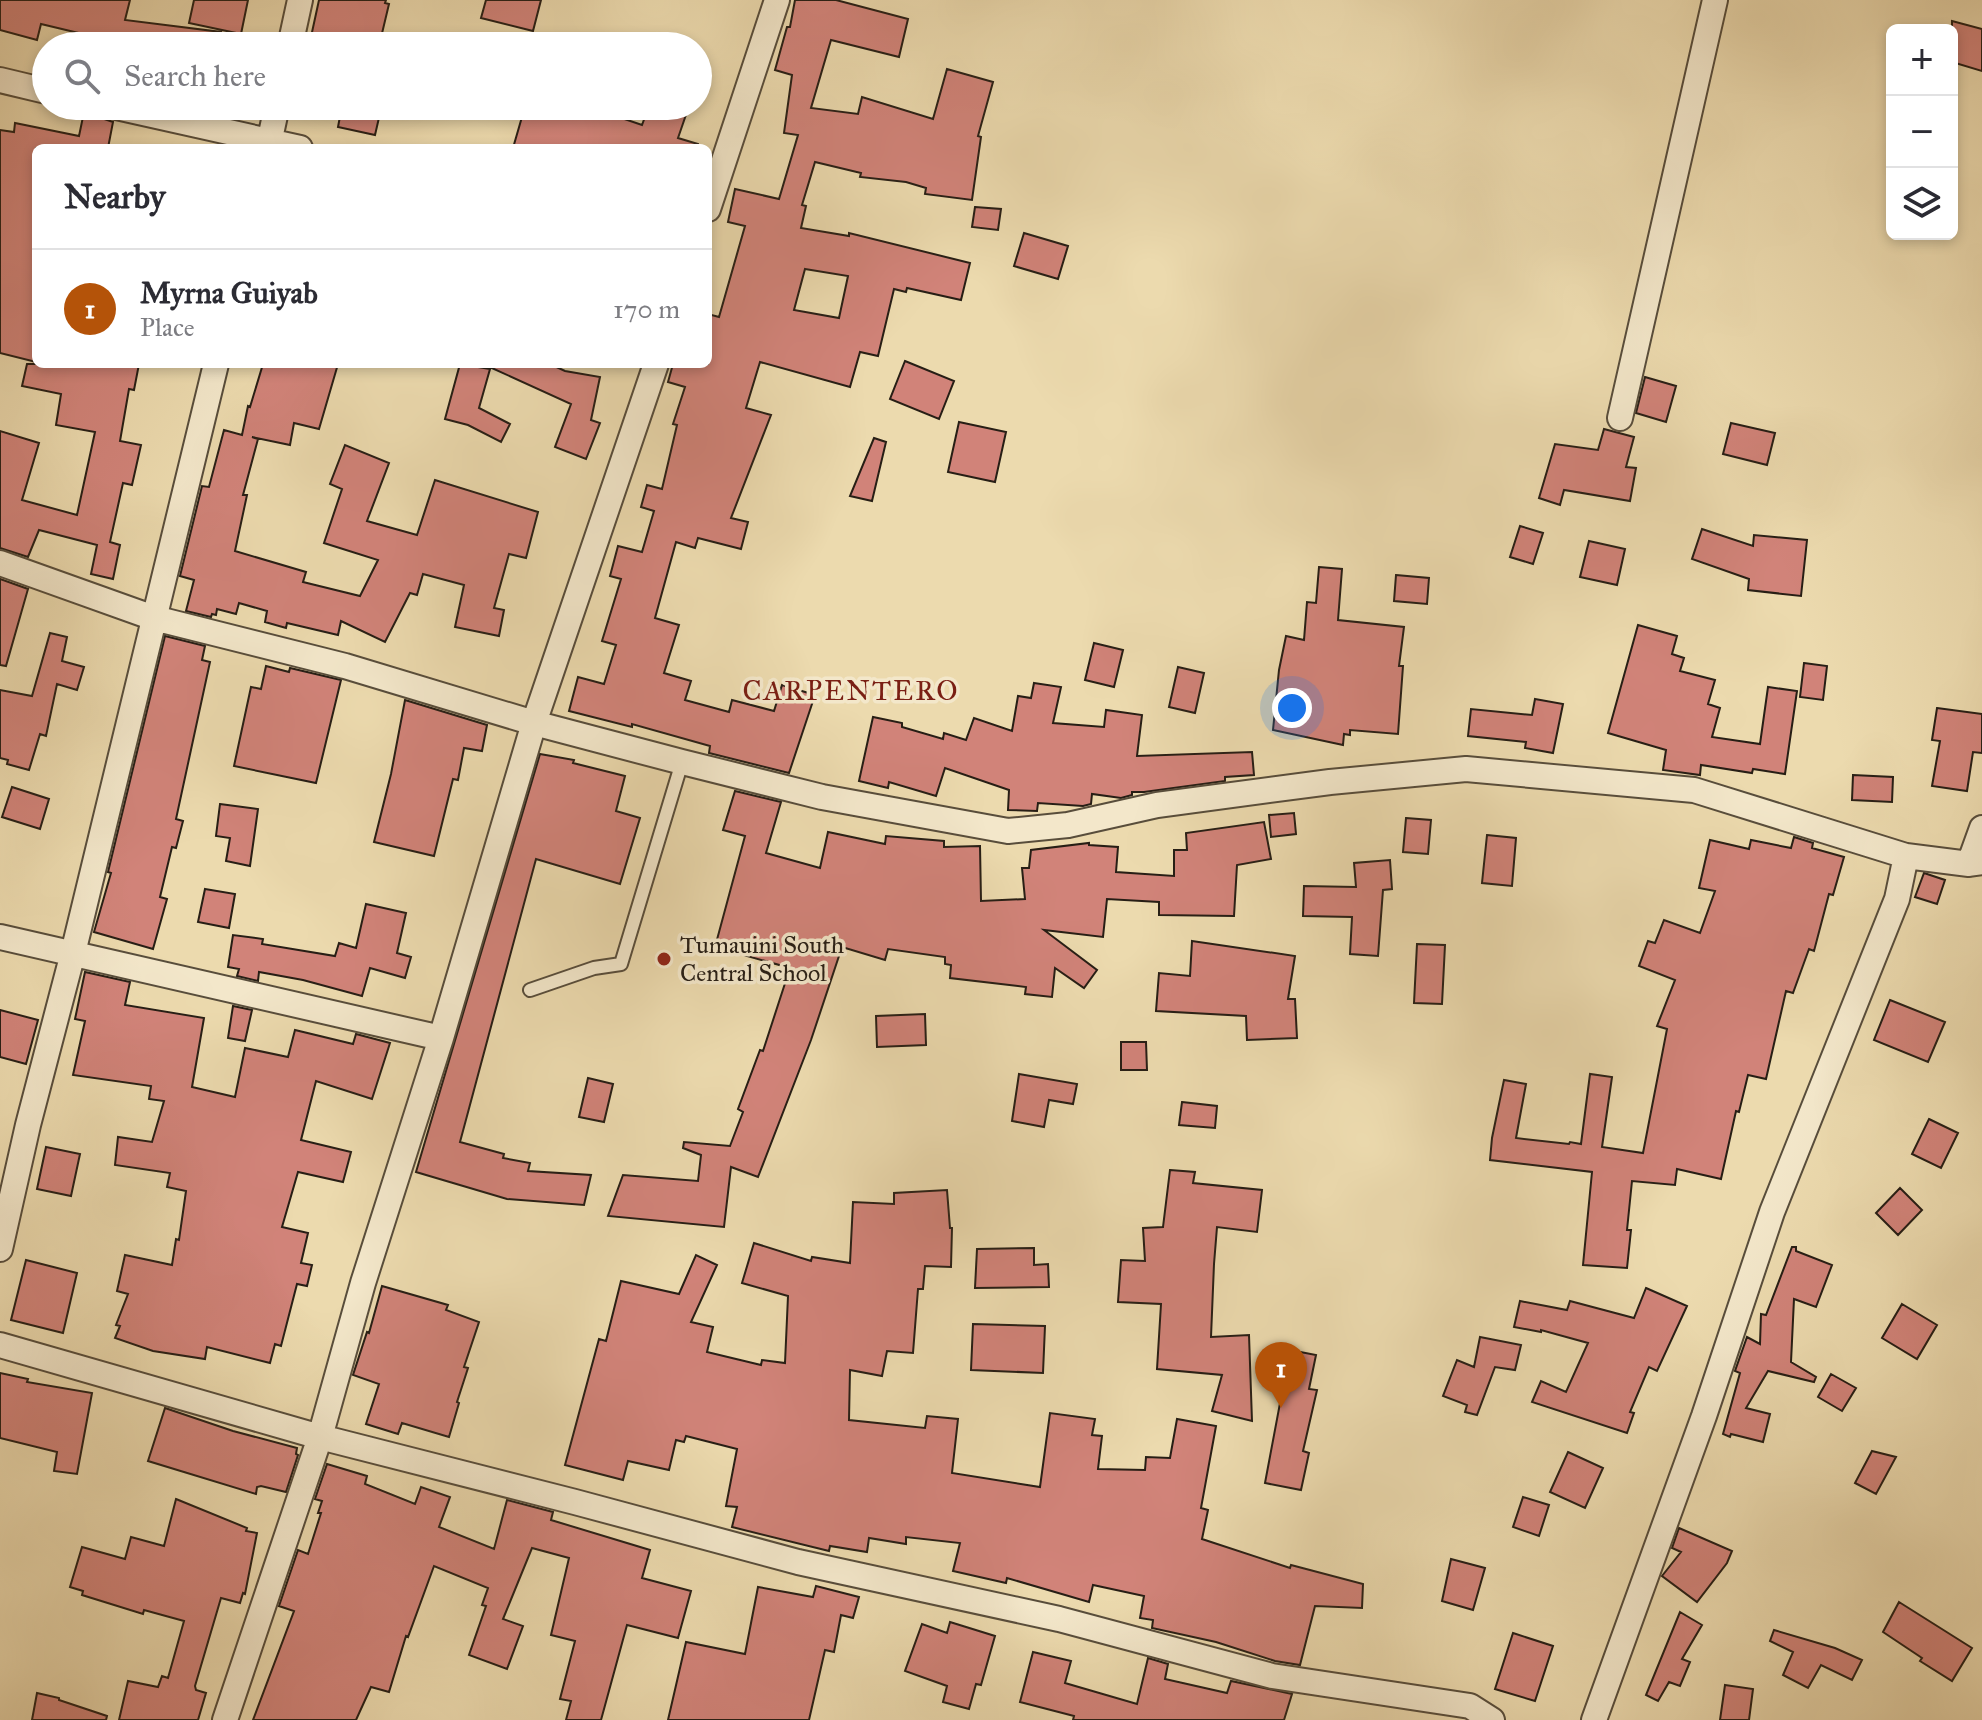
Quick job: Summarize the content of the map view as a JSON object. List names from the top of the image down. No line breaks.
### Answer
{"districts":["CARPENTERO"],"places":["Tumauini South Central School"],"page":{"map_buttons":["+","−"],"search":"Search here","heading":"Nearby","list":[{"mark":"1","name":"Myrna Guiyab","note":"Place","value":"170 m"}],"pins":"1"}}
